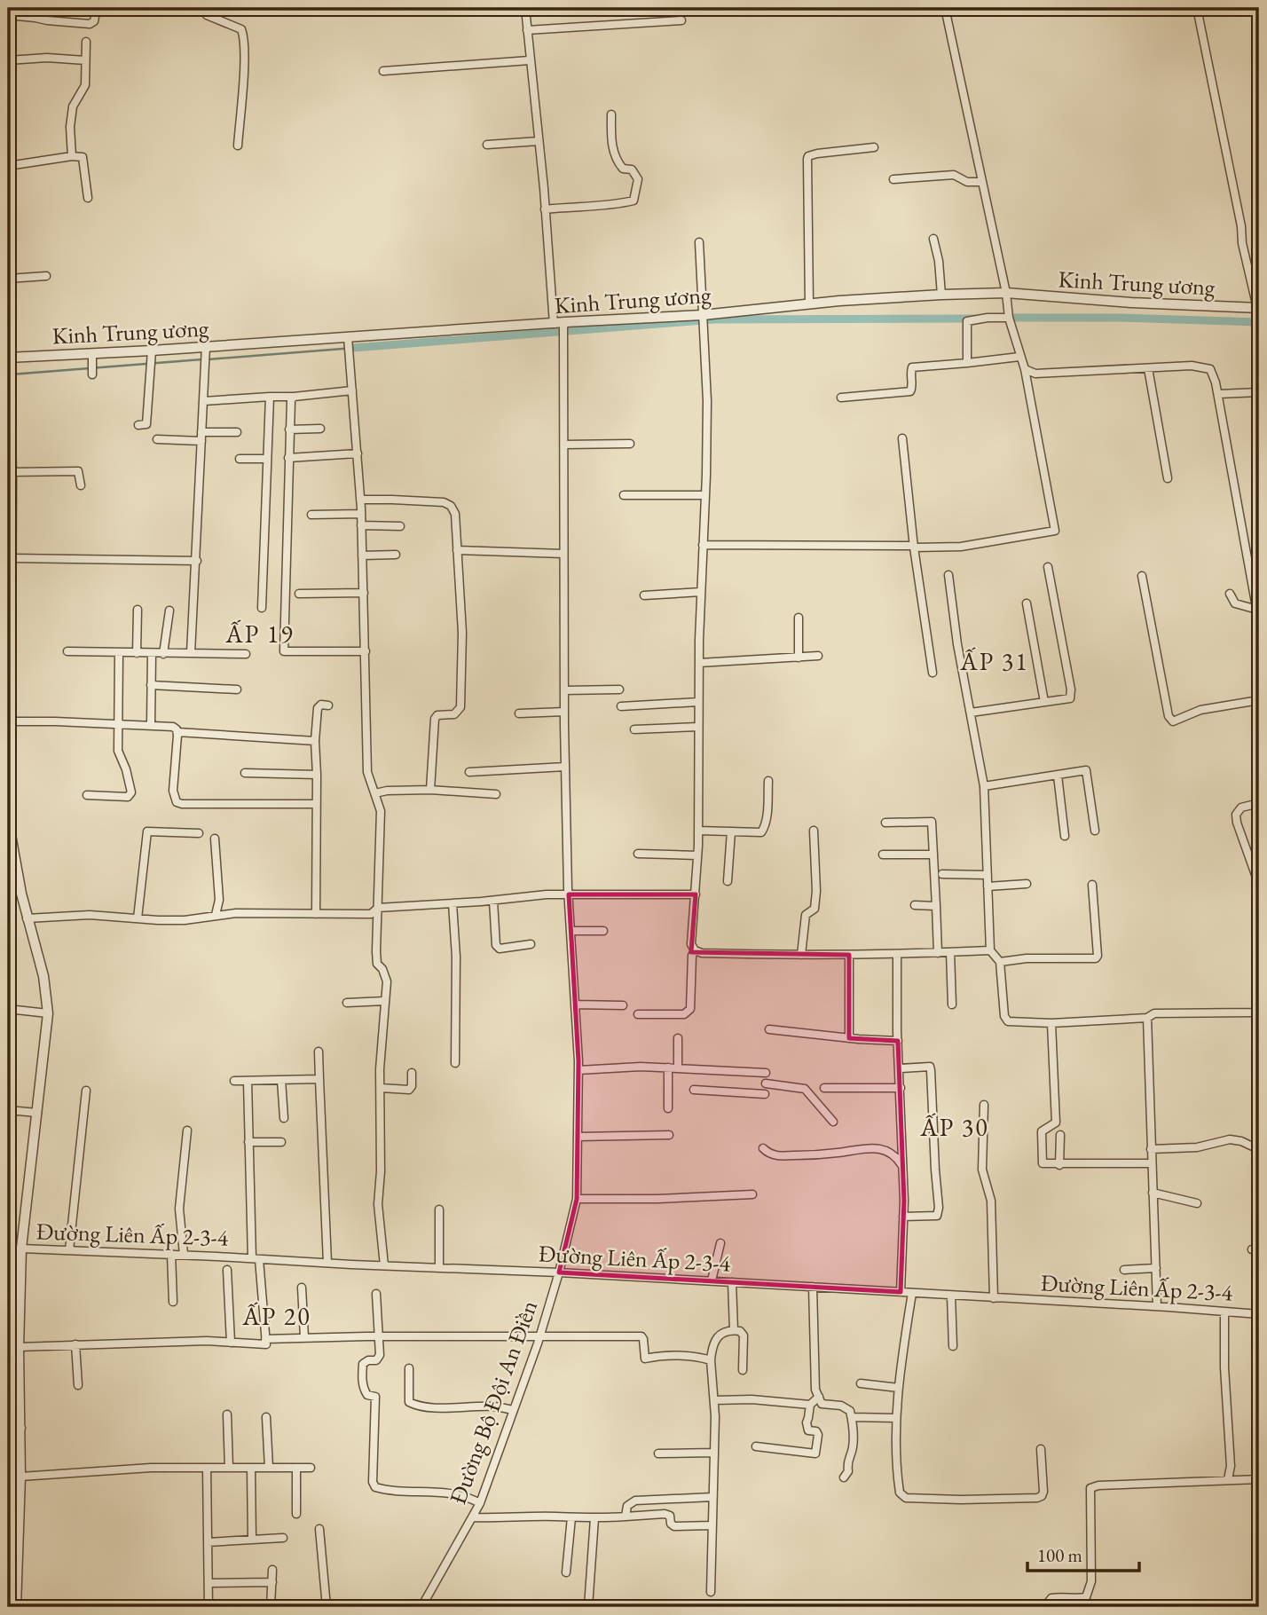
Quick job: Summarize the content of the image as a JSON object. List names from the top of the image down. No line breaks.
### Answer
{"streets":{"street":["Kinh Trung ương","Đường Liên Ấp 2-3-4","Đường Bộ Đội An Điền"]},"crossings":[["Kinh Trung ương","Đường Bộ Đội An Điền"],["Đường Liên Ấp 2-3-4","Đường Bộ Đội An Điền"]],"districts":["ẤP 19","ẤP 31","ẤP 30","ẤP 20"],"scale_bar":"100 m"}
